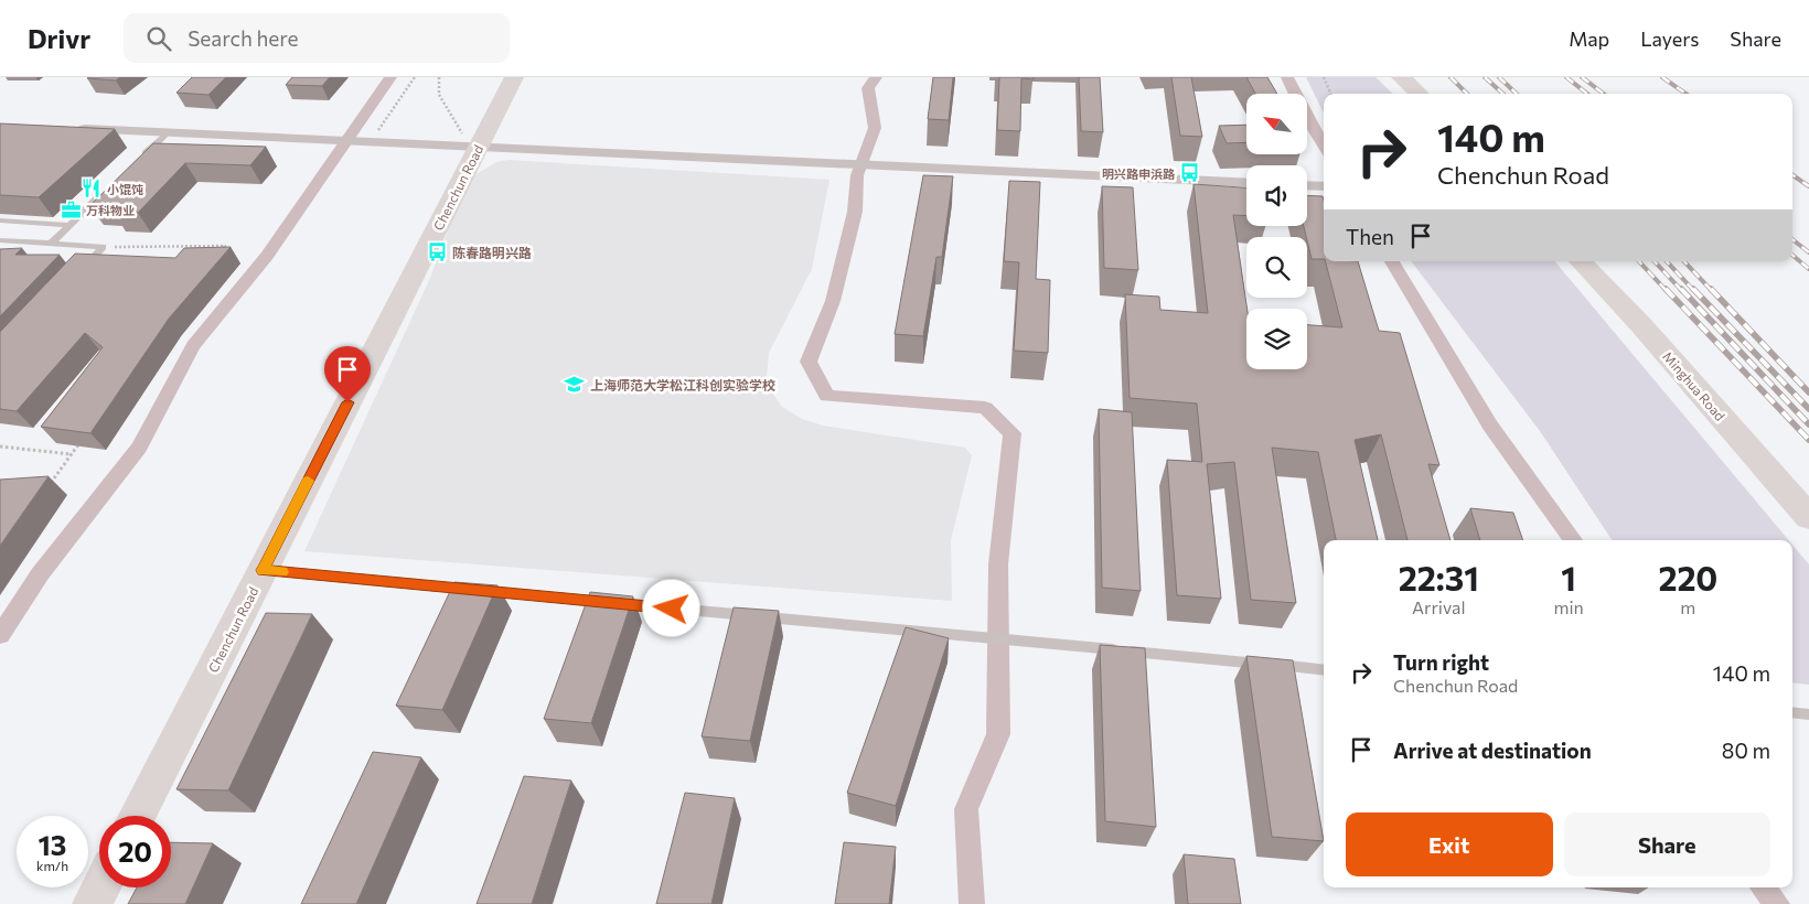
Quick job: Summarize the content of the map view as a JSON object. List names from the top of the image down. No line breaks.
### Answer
{"streets":{"street":["Chenchun Road","Minghua Road"]},"places":{"bus stop":["明兴路申浜路","陈春路明兴路"],"restaurant":["小馄饨"],"office":["万科物业"],"school or university":["上海师范大学松江科创实验学校"]},"north":"top left","page":{"header":"Drivr","search":"Search here","nav":["Map","Layers","Share"],"turn":["140 m","Chenchun Road"],"then":"Then","eta":["22:31","Arrival","1","min","220","m"],"list":[{"name":"Turn right","note":"Chenchun Road","value":"140 m"},{"name":"Arrive at destination","value":"80 m"}],"buttons":["Exit","Share"],"speed":"13 km/h","limit":"20"}}
